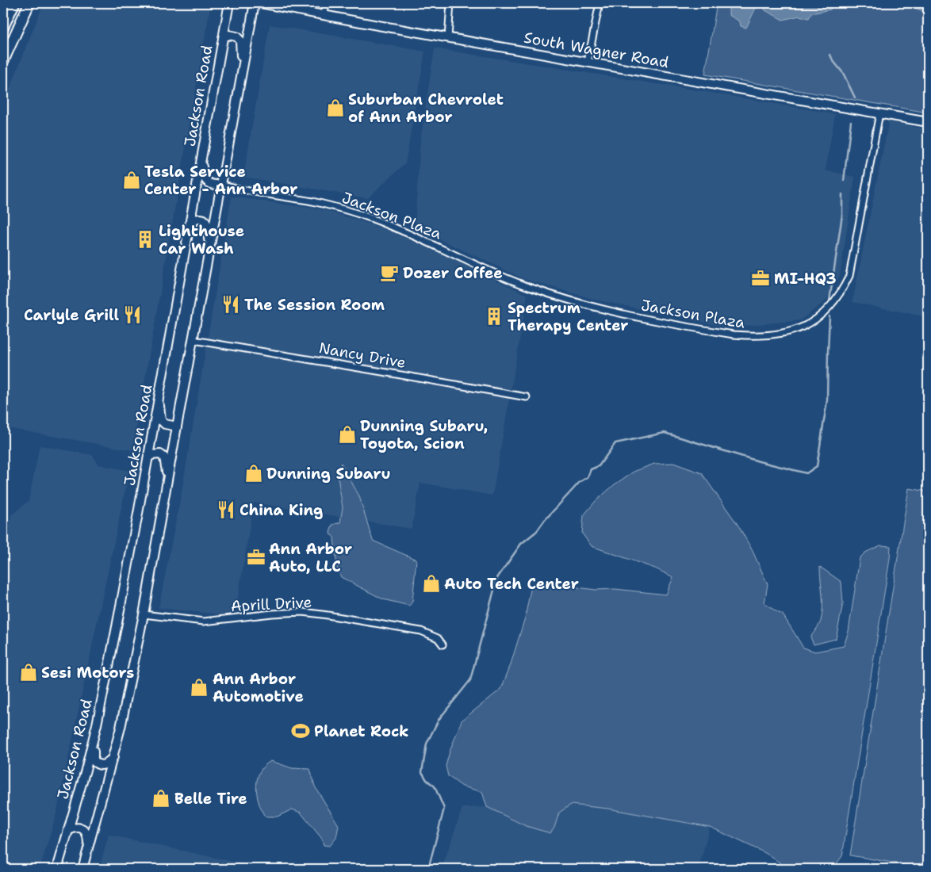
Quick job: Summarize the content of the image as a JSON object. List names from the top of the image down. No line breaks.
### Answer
{"streets":{"main road":["South Wagner Road","Jackson Road"],"street":["Jackson Plaza","Nancy Drive","Aprill Drive"]},"crossings":[["South Wagner Road","Jackson Plaza"]],"places":{"shop":["Suburban Chevrolet of Ann Arbor","Tesla Service Center - Ann Arbor","Dunning Subaru, Toyota, Scion","Dunning Subaru","Auto Tech Center","Sesi Motors","Ann Arbor Automotive","Belle Tire"],"building":["Lighthouse Car Wash","Spectrum Therapy Center"],"cafe":["Dozer Coffee"],"office":["MI-HQ3","Ann Arbor Auto, LLC"],"restaurant":["The Session Room","Carlyle Grill","China King"],"sports":["Planet Rock"]}}
